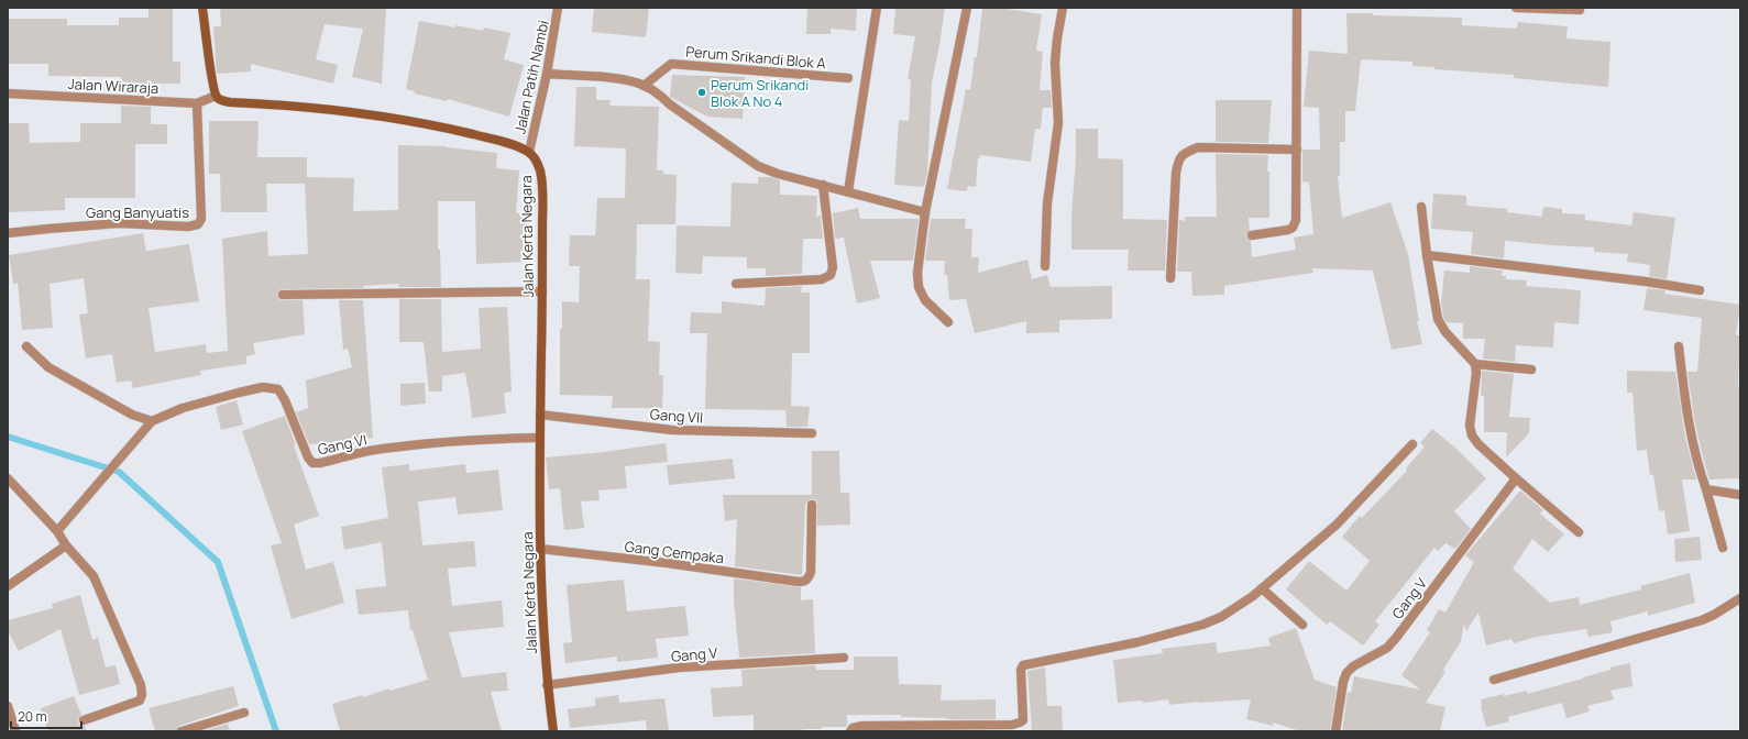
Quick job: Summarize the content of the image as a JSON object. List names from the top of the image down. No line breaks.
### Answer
{"streets":{"street":["Perum Srikandi Blok A","Jalan Patih Nambi","Jalan Wiraraja","Gang Banyuatis","Jalan Kerta Negara","Gang VII","Gang VI","Gang Cempaka","Gang V"]},"crossings":[["Jalan Patih Nambi","Jalan Kerta Negara"],["Jalan Wiraraja","Gang Banyuatis"],["Jalan Kerta Negara","Gang VII"],["Jalan Kerta Negara","Gang VI"],["Jalan Kerta Negara","Gang Cempaka"],["Jalan Kerta Negara","Gang V"]],"places":["Perum Srikandi Blok A No 4"],"scale_bar":"20 m"}
